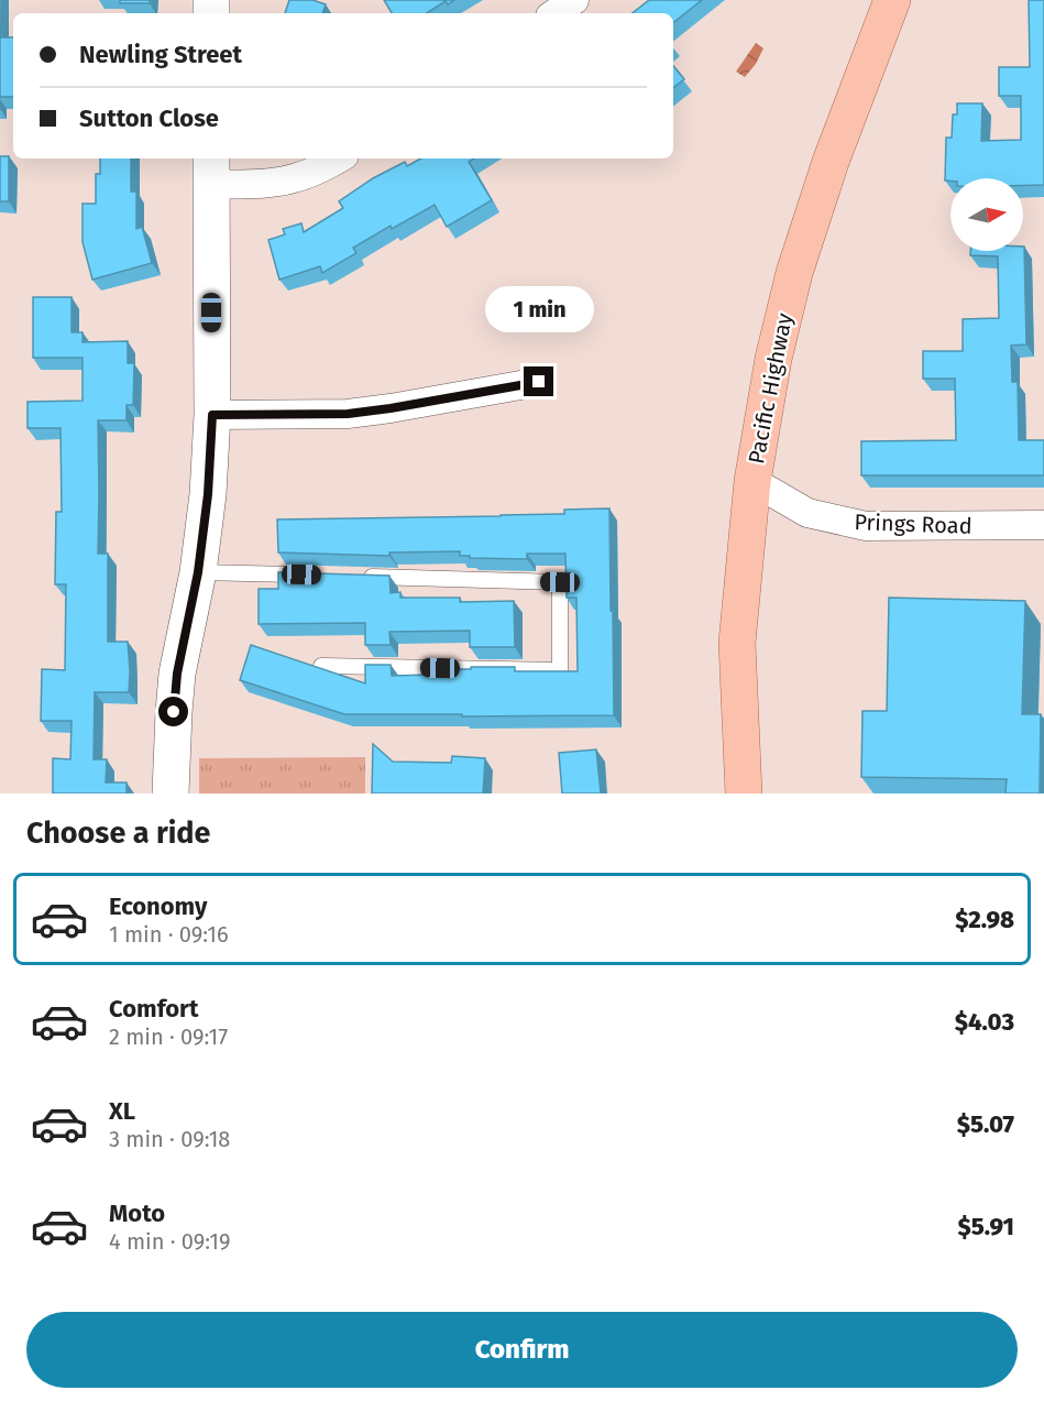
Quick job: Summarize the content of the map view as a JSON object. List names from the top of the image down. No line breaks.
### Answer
{"streets":{"main road":["Pacific Highway"],"street":["Prings Road"]},"crossings":[["Pacific Highway","Prings Road"]],"north":"right","page":{"banner":["Newling Street","Sutton Close"],"bubble":"1 min","heading":"Choose a ride","list":[{"name":"Economy","note":"1 min · 09:16","value":"$2.98"},{"name":"Comfort","note":"2 min · 09:17","value":"$4.03"},{"name":"XL","note":"3 min · 09:18","value":"$5.07"},{"name":"Moto","note":"4 min · 09:19","value":"$5.91"}],"buttons":"Confirm"}}
